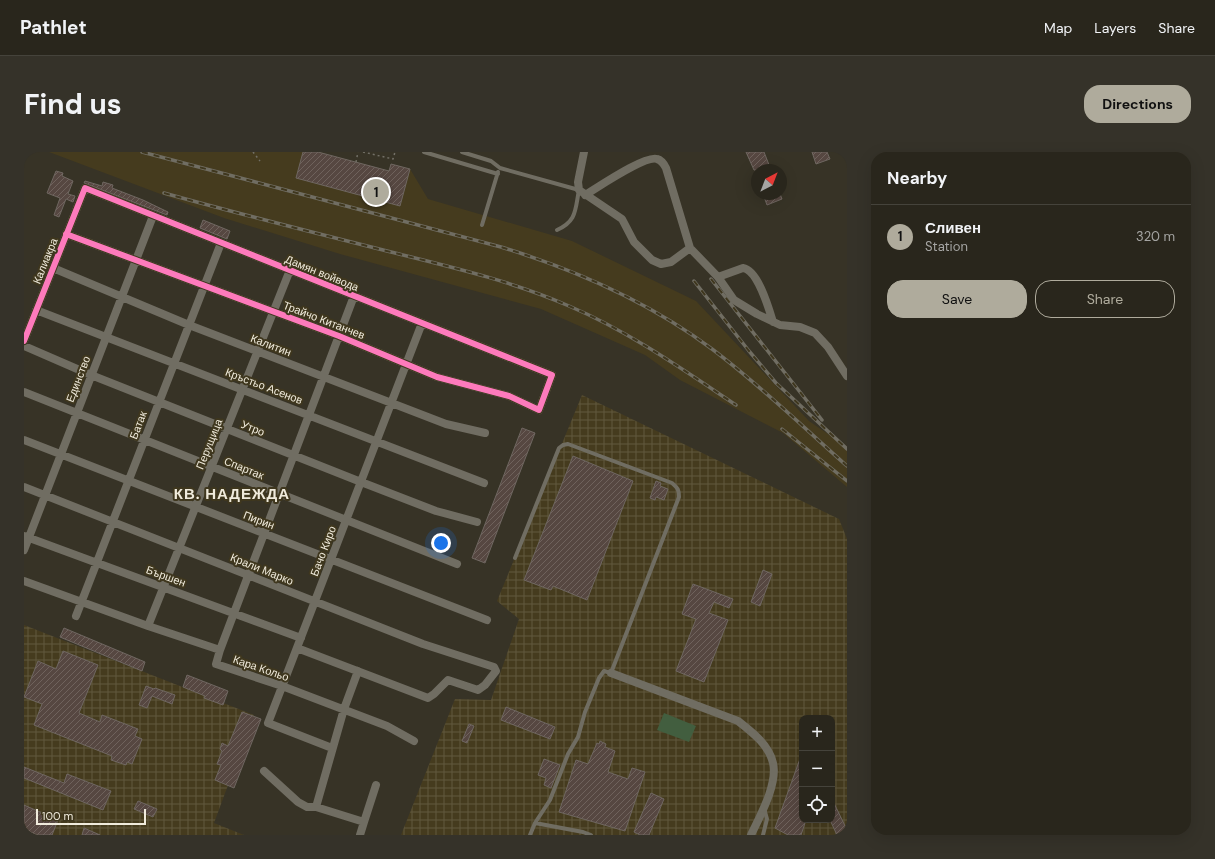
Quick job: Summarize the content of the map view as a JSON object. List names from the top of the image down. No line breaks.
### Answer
{"streets":{"street":["Калиакра","Дамян войвода","Трайчо Китанчев","Калитин","Единство","Кръстьо Асенов","Батак","Утро","Перущица","Спартак","Пирин","Бачо Киро","Крали Марко","Бършен","Кара Кольо"]},"crossings":[["Калиакра","Дамян войвода"],["Калиакра","Трайчо Китанчев"],["Калиакра","Калитин"],["Калиакра","Кръстьо Асенов"],["Дамян войвода","Трайчо Китанчев"],["Дамян войвода","Единство"],["Дамян войвода","Батак"],["Дамян войвода","Перущица"],["Дамян войвода","Бачо Киро"],["Трайчо Китанчев","Единство"],["Трайчо Китанчев","Батак"],["Трайчо Китанчев","Перущица"],["Трайчо Китанчев","Бачо Киро"],["Калитин","Единство"],["Калитин","Батак"],["Калитин","Перущица"],["Калитин","Бачо Киро"],["Единство","Кръстьо Асенов"],["Единство","Утро"],["Единство","Спартак"],["Единство","Пирин"],["Единство","Крали Марко"],["Единство","Бършен"],["Кръстьо Асенов","Батак"],["Кръстьо Асенов","Перущица"],["Кръстьо Асенов","Бачо Киро"],["Батак","Утро"],["Батак","Спартак"],["Батак","Пирин"],["Батак","Крали Марко"],["Батак","Бършен"],["Батак","Кара Кольо"],["Утро","Перущица"],["Утро","Бачо Киро"],["Перущица","Спартак"],["Перущица","Пирин"],["Перущица","Крали Марко"],["Перущица","Бършен"],["Перущица","Кара Кольо"],["Спартак","Бачо Киро"],["Пирин","Бачо Киро"],["Бачо Киро","Крали Марко"],["Бачо Киро","Бършен"],["Бачо Киро","Кара Кольо"]],"districts":["КВ. НАДЕЖДА"],"scale_bar":"100 m","north":"top right","page":{"header":"Pathlet","nav":["Map","Layers","Share"],"buttons":["Directions",["Save","Share"]],"title":"Find us","heading":"Nearby","pins":"1","list":[{"mark":"1","name":"Сливен","note":"Station","value":"320 m"}],"map_buttons":["+","−"],"scale":"100 m"}}
